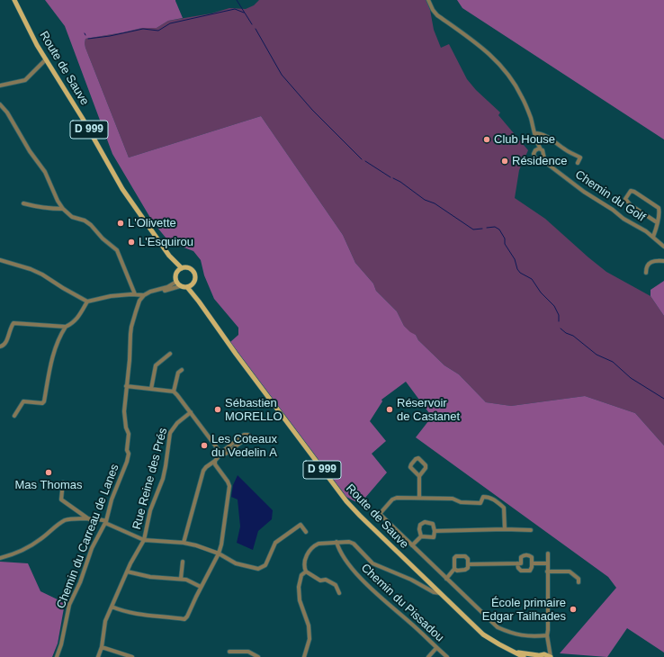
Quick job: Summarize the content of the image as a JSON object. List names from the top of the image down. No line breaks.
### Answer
{"streets":{"main road":["Route de Sauve","D 999"],"street":["Chemin du Golf","Rue Reine des Prés","Chemin du Carreau de Lanes","Chemin du Pissadou"]},"places":["Club House","Résidence","L'Olivette","L'Esquirou","Sébastien MORELLO","Réservoir de Castanet","Les Coteaux du Vedelin A","Mas Thomas","École primaire Edgar Tailhades"]}
